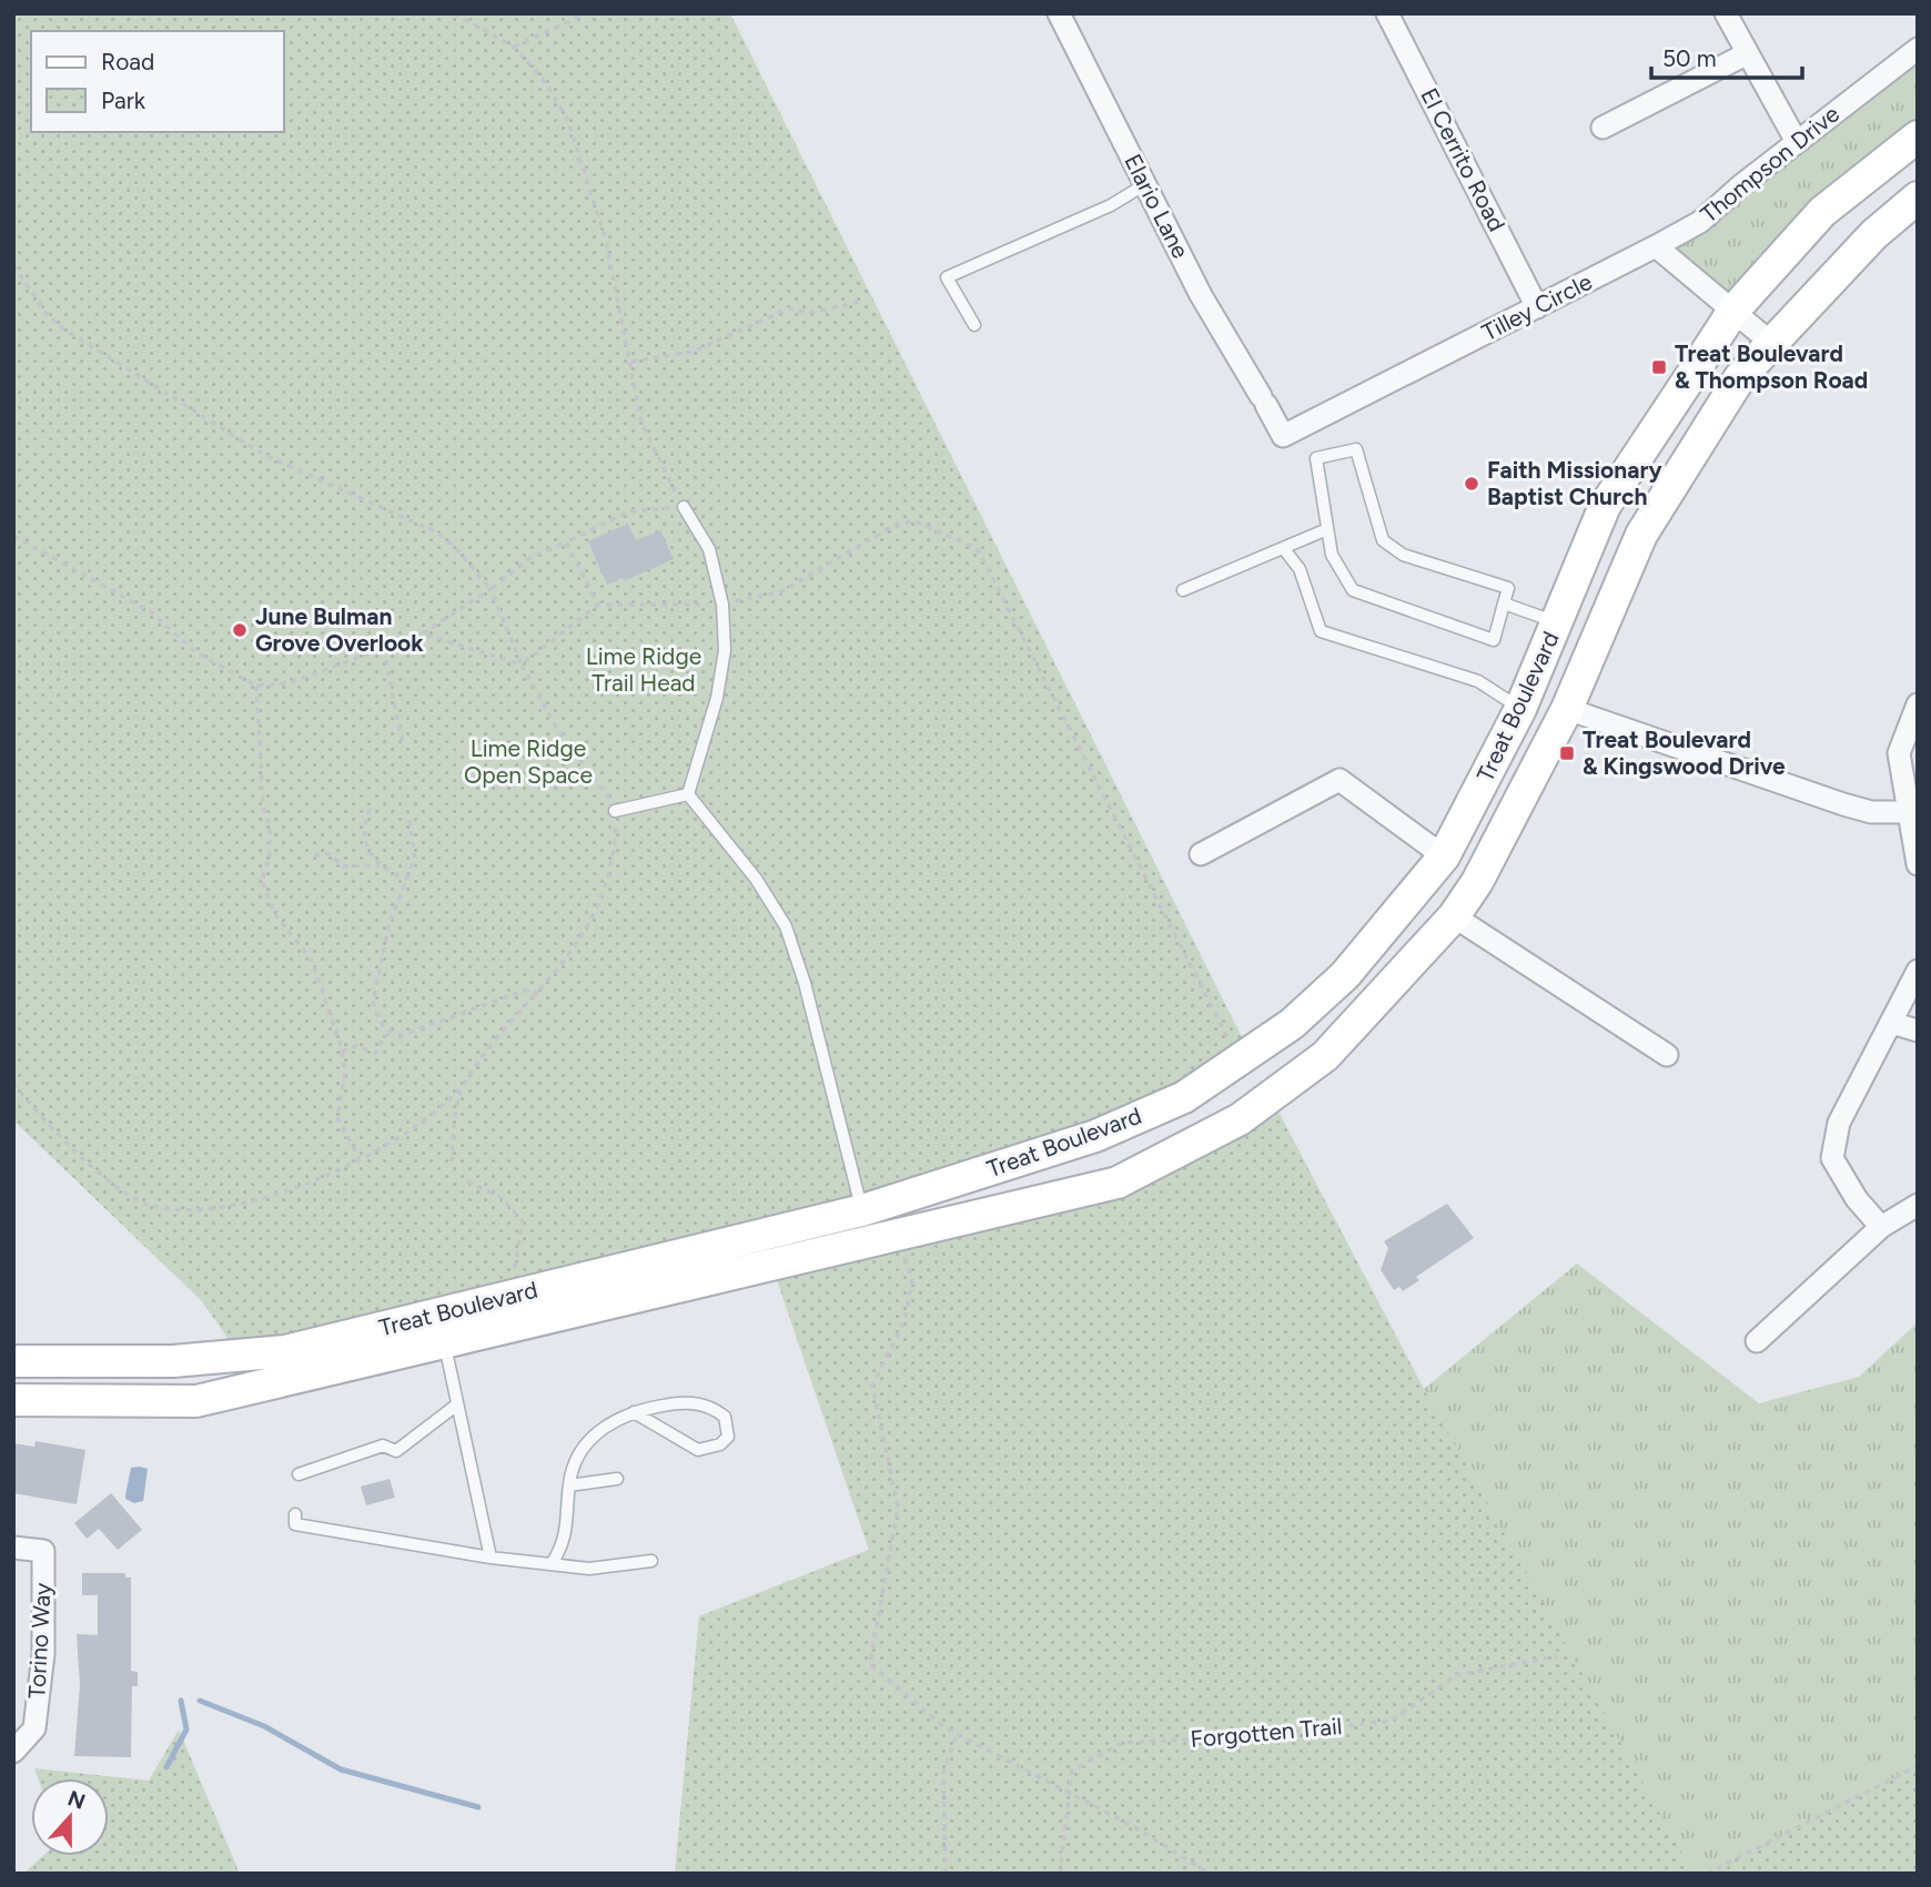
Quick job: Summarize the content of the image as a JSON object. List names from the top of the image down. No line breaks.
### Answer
{"streets":{"main road":["Treat Boulevard"],"street":["El Cerrito Road","Thompson Drive","Elario Lane","Tilley Circle","Torino Way"],"path":["Forgotten Trail"]},"crossings":[["El Cerrito Road","Tilley Circle"],["Thompson Drive","Tilley Circle"],["Elario Lane","Tilley Circle"]],"parks":["Lime Ridge Trail Head","Lime Ridge Open Space"],"places":{"transit":["Treat Boulevard & Thompson Road","Treat Boulevard & Kingswood Drive"],"other":["Faith Missionary Baptist Church","June Bulman Grove Overlook"]},"legend":["Road","Park"],"scale_bar":"50 m","north":"top"}
